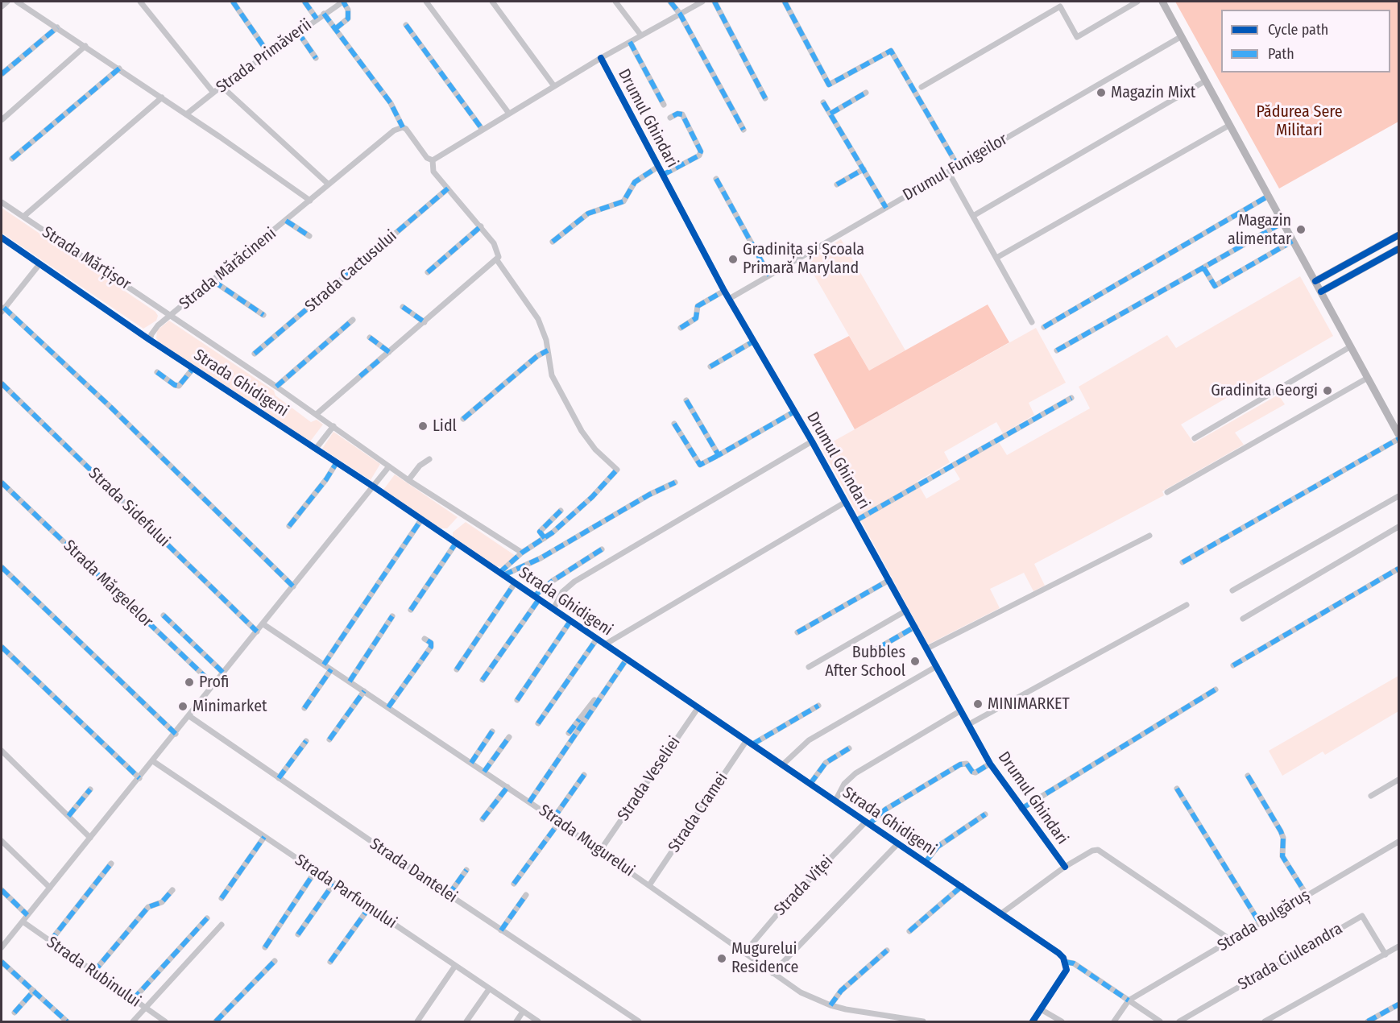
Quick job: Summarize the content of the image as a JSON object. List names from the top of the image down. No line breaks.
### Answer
{"streets":{"street":["Strada Primăverii","Drumul Ghindari","Drumul Funigeilor","Strada Mărțișor","Strada Mărăcineni","Strada Cactusului","Strada Ghidigeni","Strada Sidefului","Strada Mărgelelor","Strada Veseliei","Strada Cramei","Strada Mugurelui","Strada Dantelei","Strada Viței","Strada Parfumului","Strada Bulgăruș","Strada Ciuleandra","Strada Rubinului"]},"crossings":[["Drumul Ghindari","Drumul Funigeilor"],["Drumul Ghindari","Strada Ghidigeni"],["Drumul Ghindari","Strada Viței"],["Drumul Ghindari","Strada Bulgăruș"],["Strada Mărțișor","Strada Mărăcineni"],["Strada Mărăcineni","Strada Ghidigeni"],["Strada Ghidigeni","Strada Veseliei"],["Strada Ghidigeni","Strada Cramei"],["Strada Ghidigeni","Strada Viței"],["Strada Ghidigeni","Strada Bulgăruș"],["Strada Veseliei","Strada Mugurelui"],["Strada Cramei","Strada Mugurelui"],["Strada Mugurelui","Strada Viței"]],"parks":["Pădurea Sere Militari"],"places":["Magazin Mixt","Magazin alimentar","Gradinița și Școala Primară Maryland","Gradinita Georgi","Lidl","Bubbles After School","Profi","MINIMARKET","Minimarket","Mugurelui Residence"],"legend":["Cycle path","Path"]}
